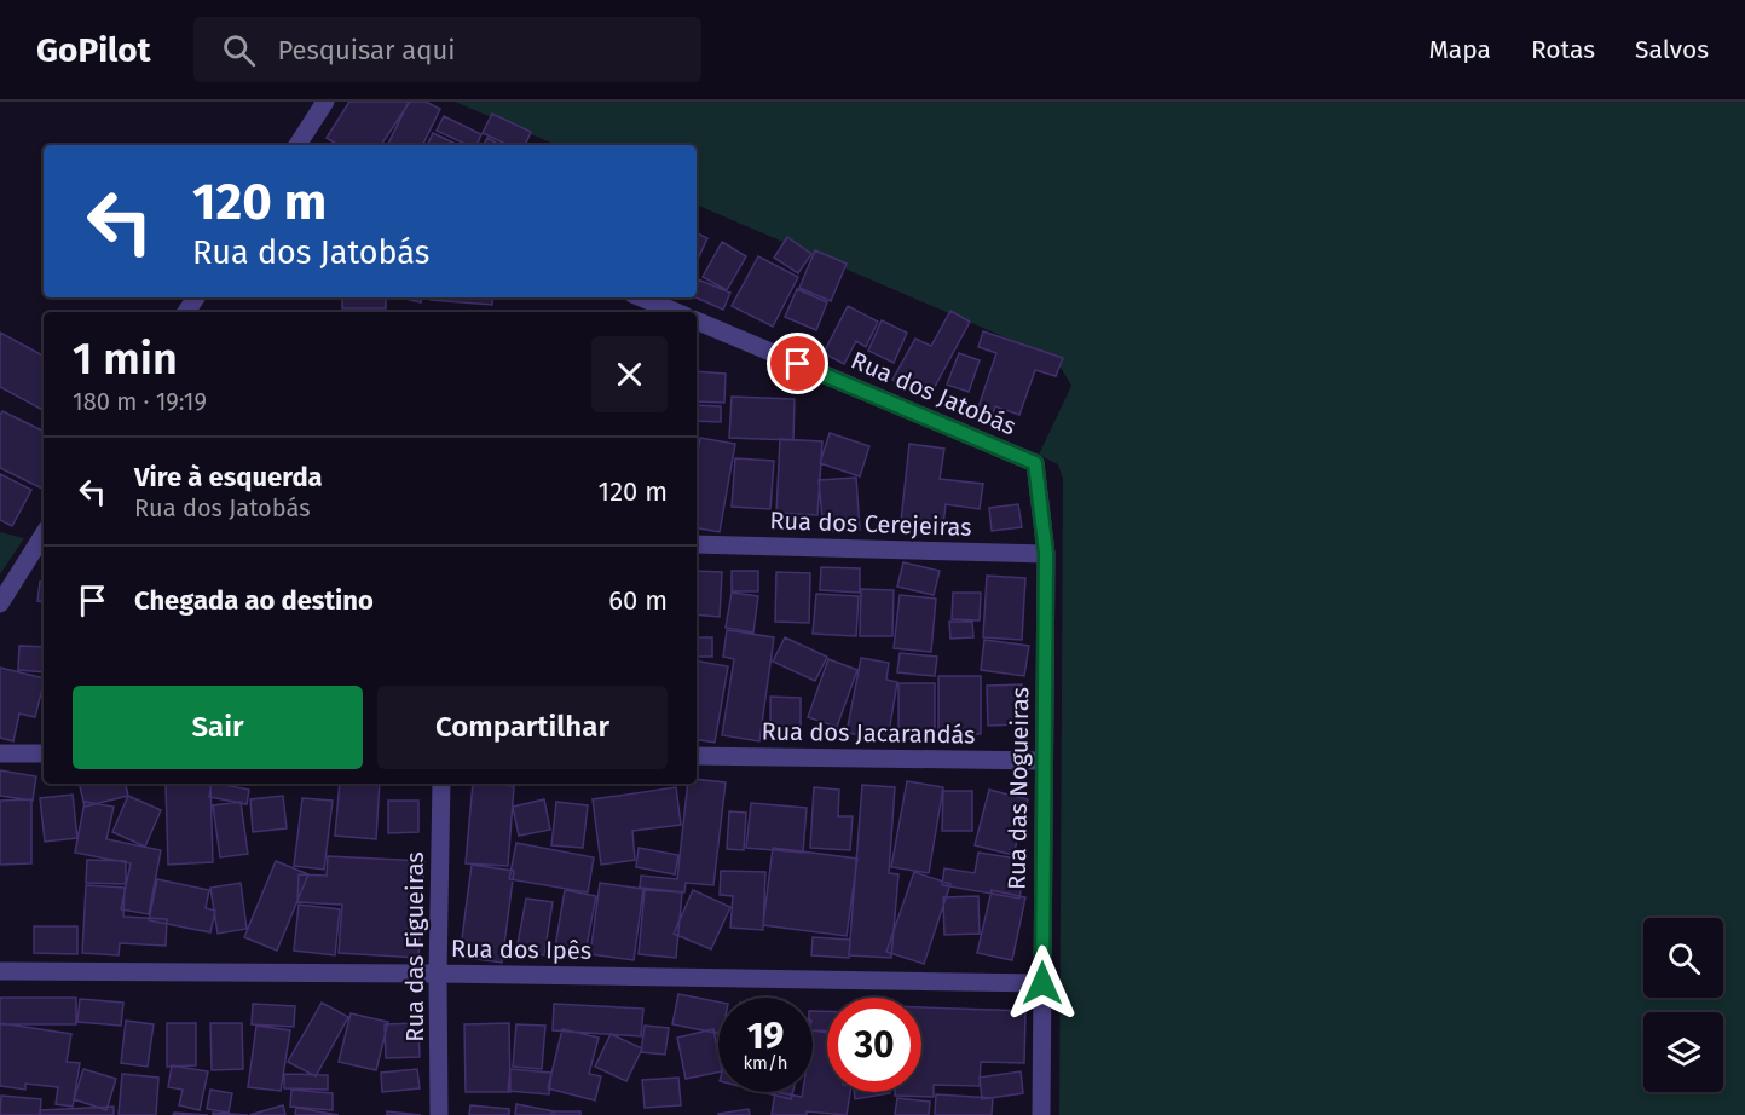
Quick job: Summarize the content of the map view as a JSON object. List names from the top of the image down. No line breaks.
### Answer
{"streets":{"street":["Rua dos Jatobás","Rua dos Cerejeiras","Rua dos Jacarandás","Rua das Nogueiras","Rua das Figueiras","Rua dos Ipês"]},"crossings":[["Rua dos Jatobás","Rua das Nogueiras"],["Rua dos Cerejeiras","Rua das Nogueiras"],["Rua dos Jacarandás","Rua das Nogueiras"],["Rua das Nogueiras","Rua dos Ipês"],["Rua das Figueiras","Rua dos Ipês"]],"page":{"header":"GoPilot","search":"Pesquisar aqui","nav":["Mapa","Rotas","Salvos"],"turn":["120 m","Rua dos Jatobás"],"heading":["1 min","180 m · 19:19"],"list":[{"name":"Vire à esquerda","note":"Rua dos Jatobás","value":"120 m"},{"name":"Chegada ao destino","value":"60 m"}],"buttons":["Sair","Compartilhar"],"speed":"19 km/h","limit":"30"}}
